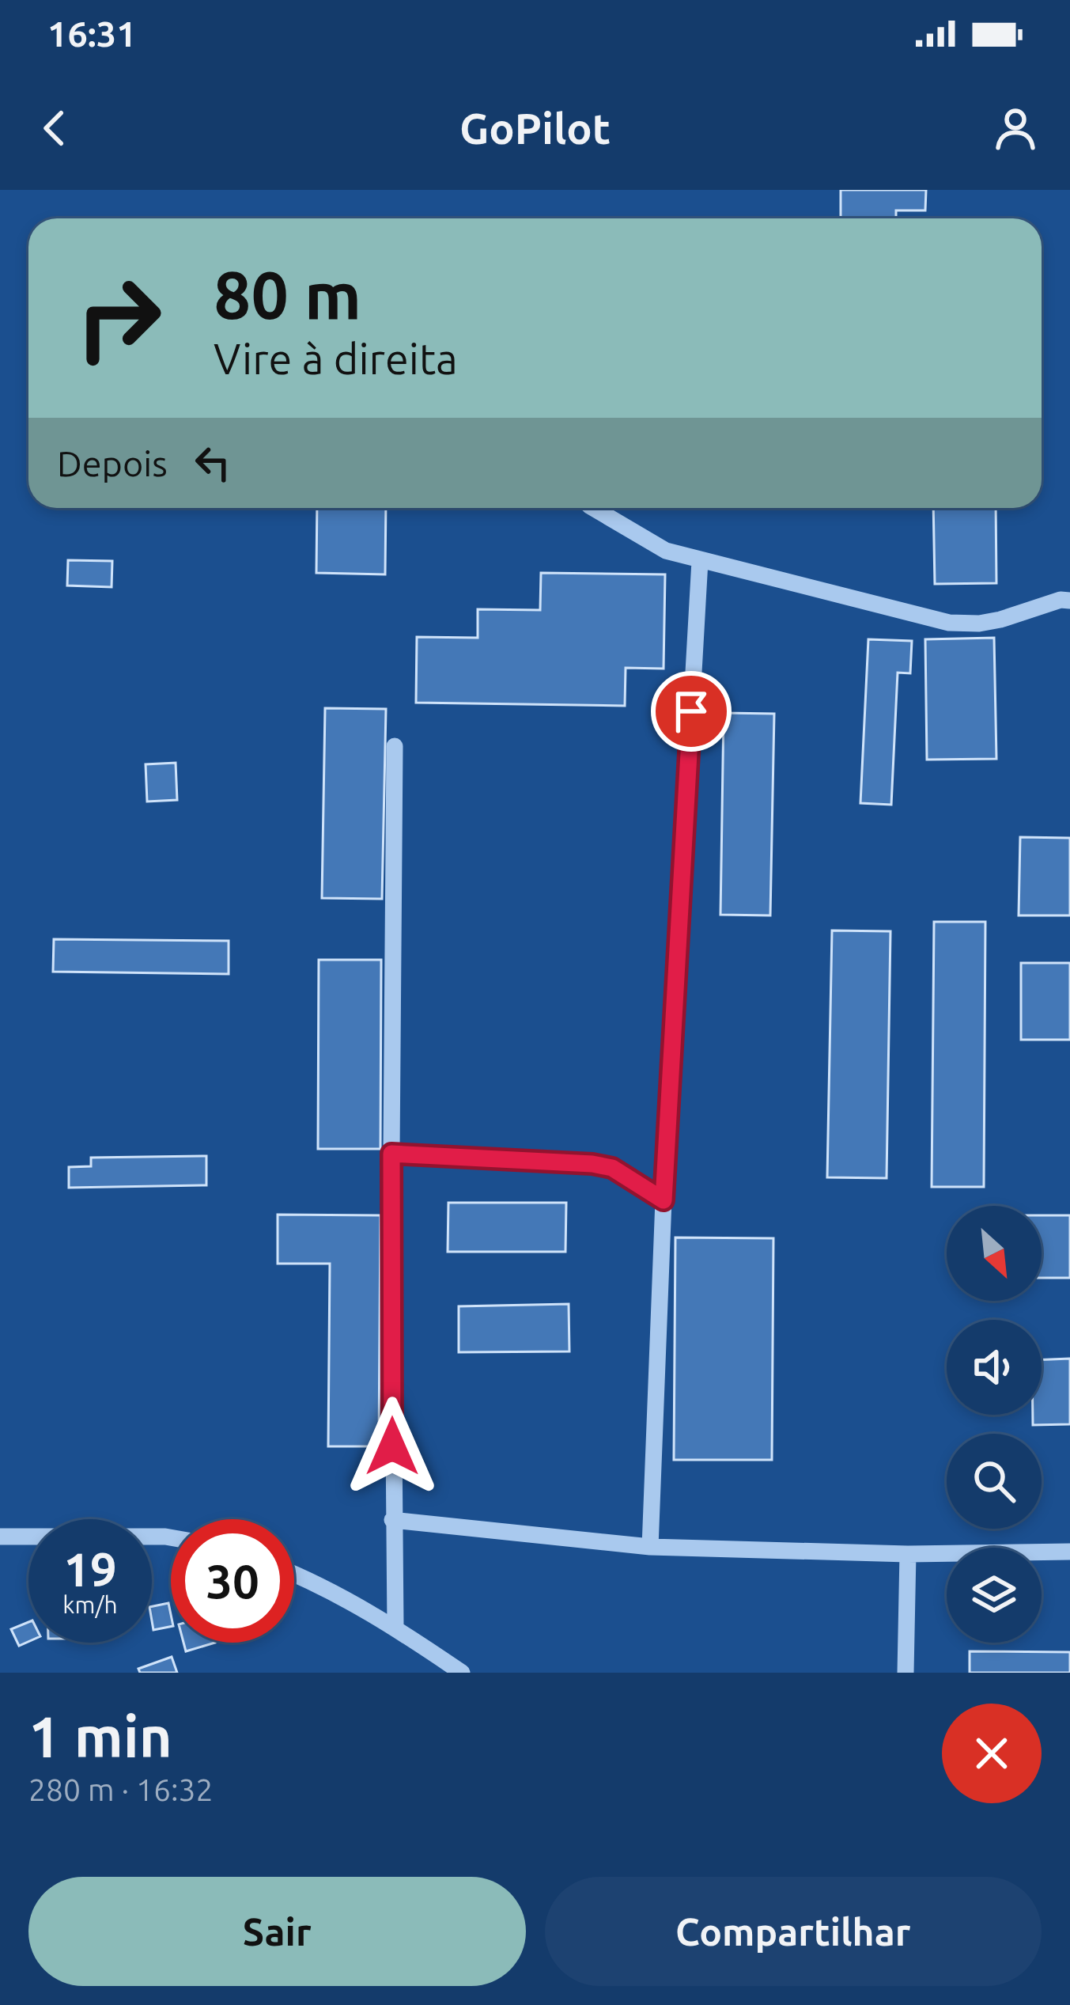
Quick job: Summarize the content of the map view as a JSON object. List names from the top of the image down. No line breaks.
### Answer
{"north":"bottom right","page":{"status":"16:31","header":"GoPilot","turn":["80 m","Vire à direita"],"then":"Depois","speed":"19 km/h","limit":"30","heading":["1 min","280 m · 16:32"],"buttons":["Sair","Compartilhar"]}}
